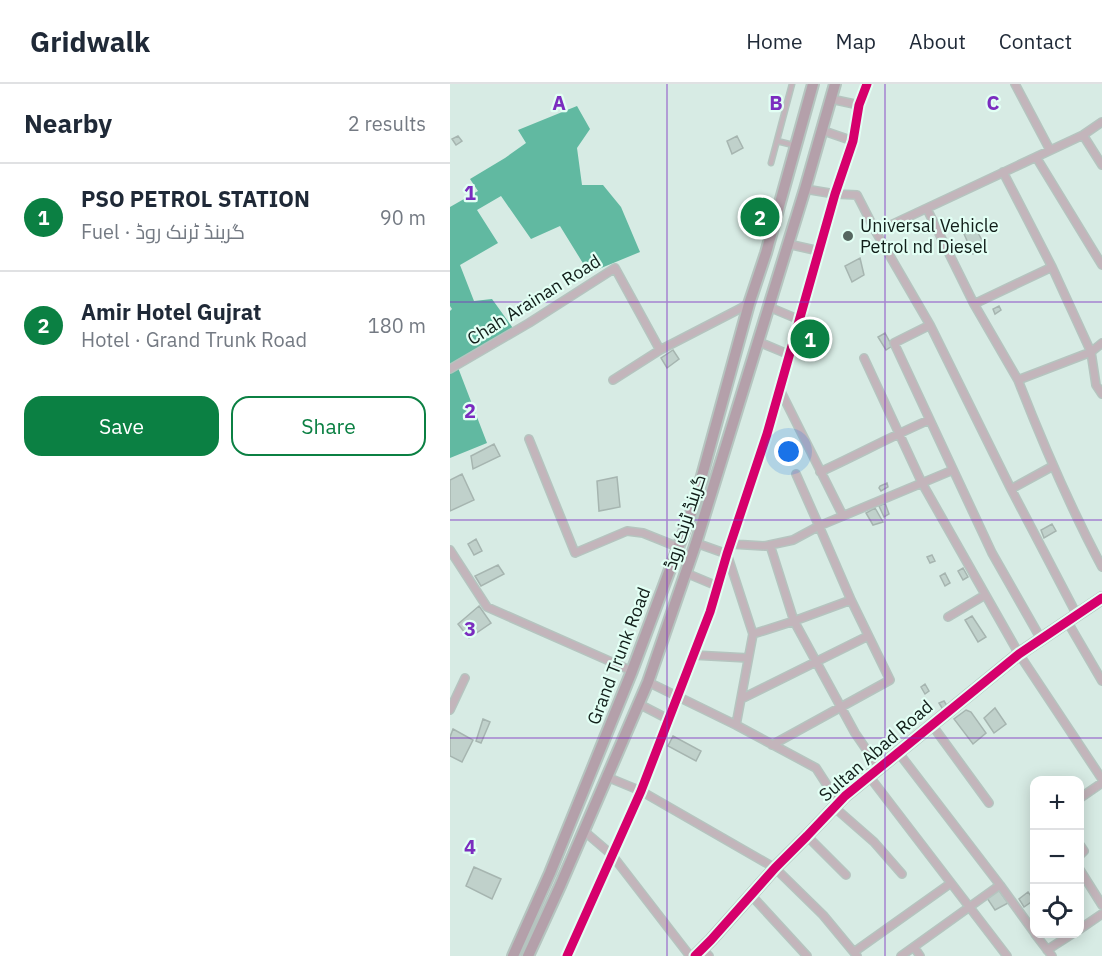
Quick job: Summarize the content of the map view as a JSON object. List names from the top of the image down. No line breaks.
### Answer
{"streets":{"main road":["گرینڈ ٹرنک روڈ","Grand Trunk Road"],"street":["Chah Arainan Road","Sultan Abad Road"]},"places":["Universal Vehicle Petrol nd Diesel"],"page":{"header":"Gridwalk","nav":["Home","Map","About","Contact"],"heading":["Nearby","2 results"],"list":[{"mark":"1","name":"PSO PETROL STATION","note":"Fuel · گرینڈ ٹرنک روڈ","value":"90 m"},{"mark":"2","name":"Amir Hotel Gujrat","note":"Hotel · Grand Trunk Road","value":"180 m"}],"pins":["2","1"],"buttons":["Save","Share"],"map_buttons":["+","−"]},"grid":{"columns":["A","B","C"],"rows":["1","2","3","4"]}}
